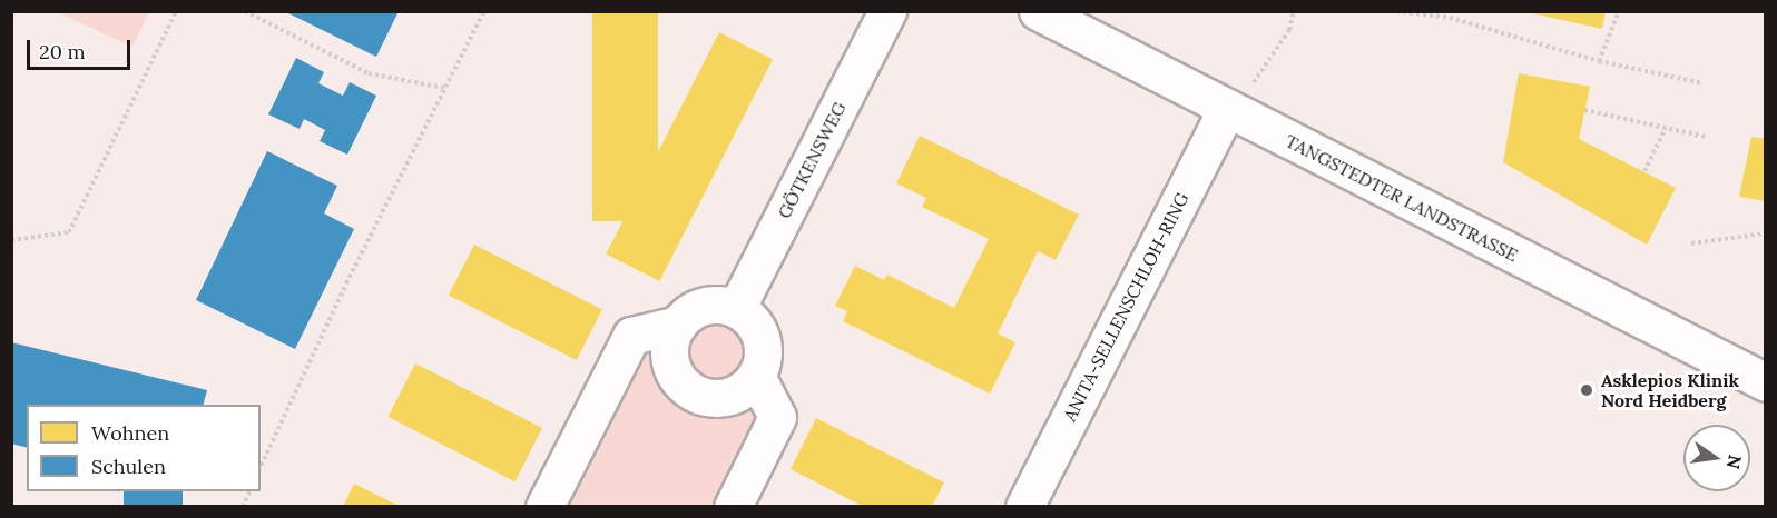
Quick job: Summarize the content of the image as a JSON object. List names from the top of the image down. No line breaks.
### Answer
{"streets":{"street":["GÖTKENSWEG","TANGSTEDTER LANDSTRASSE","ANITA-SELLENSCHLOH-RING"]},"crossings":[["TANGSTEDTER LANDSTRASSE","ANITA-SELLENSCHLOH-RING"]],"places":["Asklepios Klinik Nord Heidberg"],"legend":["Wohnen","Schulen"],"scale_bar":"20 m","north":"right"}
